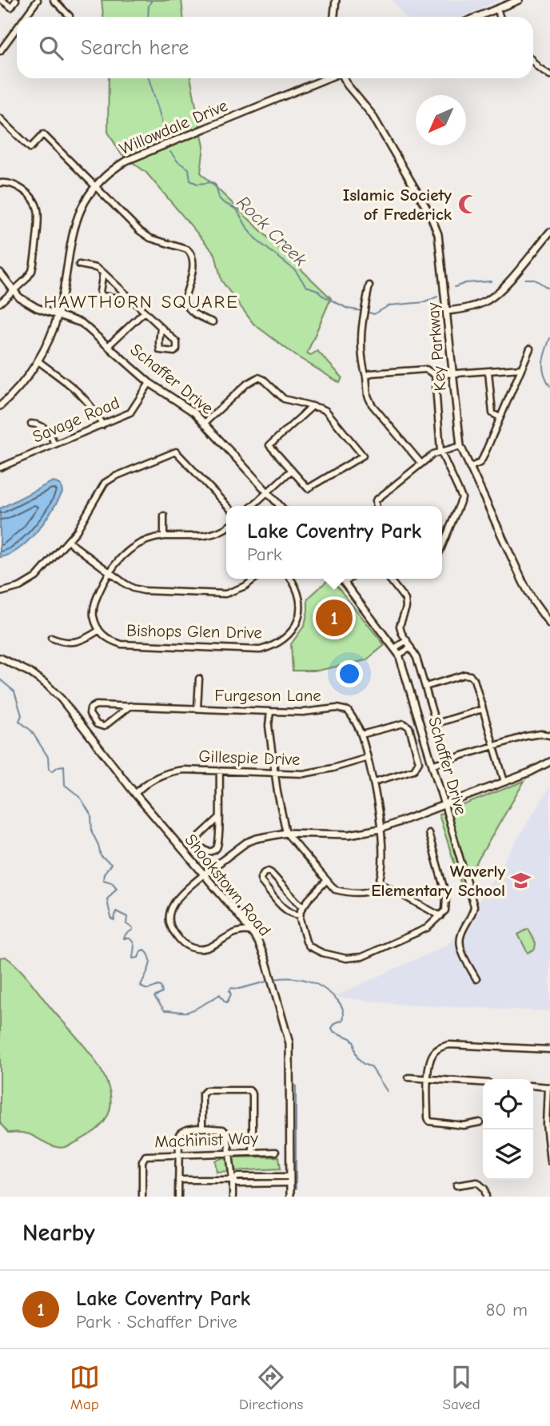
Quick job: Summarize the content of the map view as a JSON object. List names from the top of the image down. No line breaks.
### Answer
{"streets":{"street":["Willowdale Drive","Key Parkway","Schaffer Drive","Savage Road","Bishops Glen Drive","Furgeson Lane","Gillespie Drive","Shookstown Road","Machinist Way"]},"crossings":[["Willowdale Drive","Schaffer Drive"],["Schaffer Drive","Savage Road"],["Furgeson Lane","Gillespie Drive"],["Gillespie Drive","Shookstown Road"]],"districts":["HAWTHORN SQUARE"],"water":["Rock Creek"],"places":{"mosque":["Islamic Society of Frederick"],"school or university":["Waverly Elementary School"]},"north":"bottom left","page":{"search":"Search here","popup":["Lake Coventry Park","Park"],"pins":"1","heading":"Nearby","list":[{"mark":"1","name":"Lake Coventry Park","note":"Park · Schaffer Drive","value":"80 m"}],"nav":["Map","Directions","Saved"]}}
